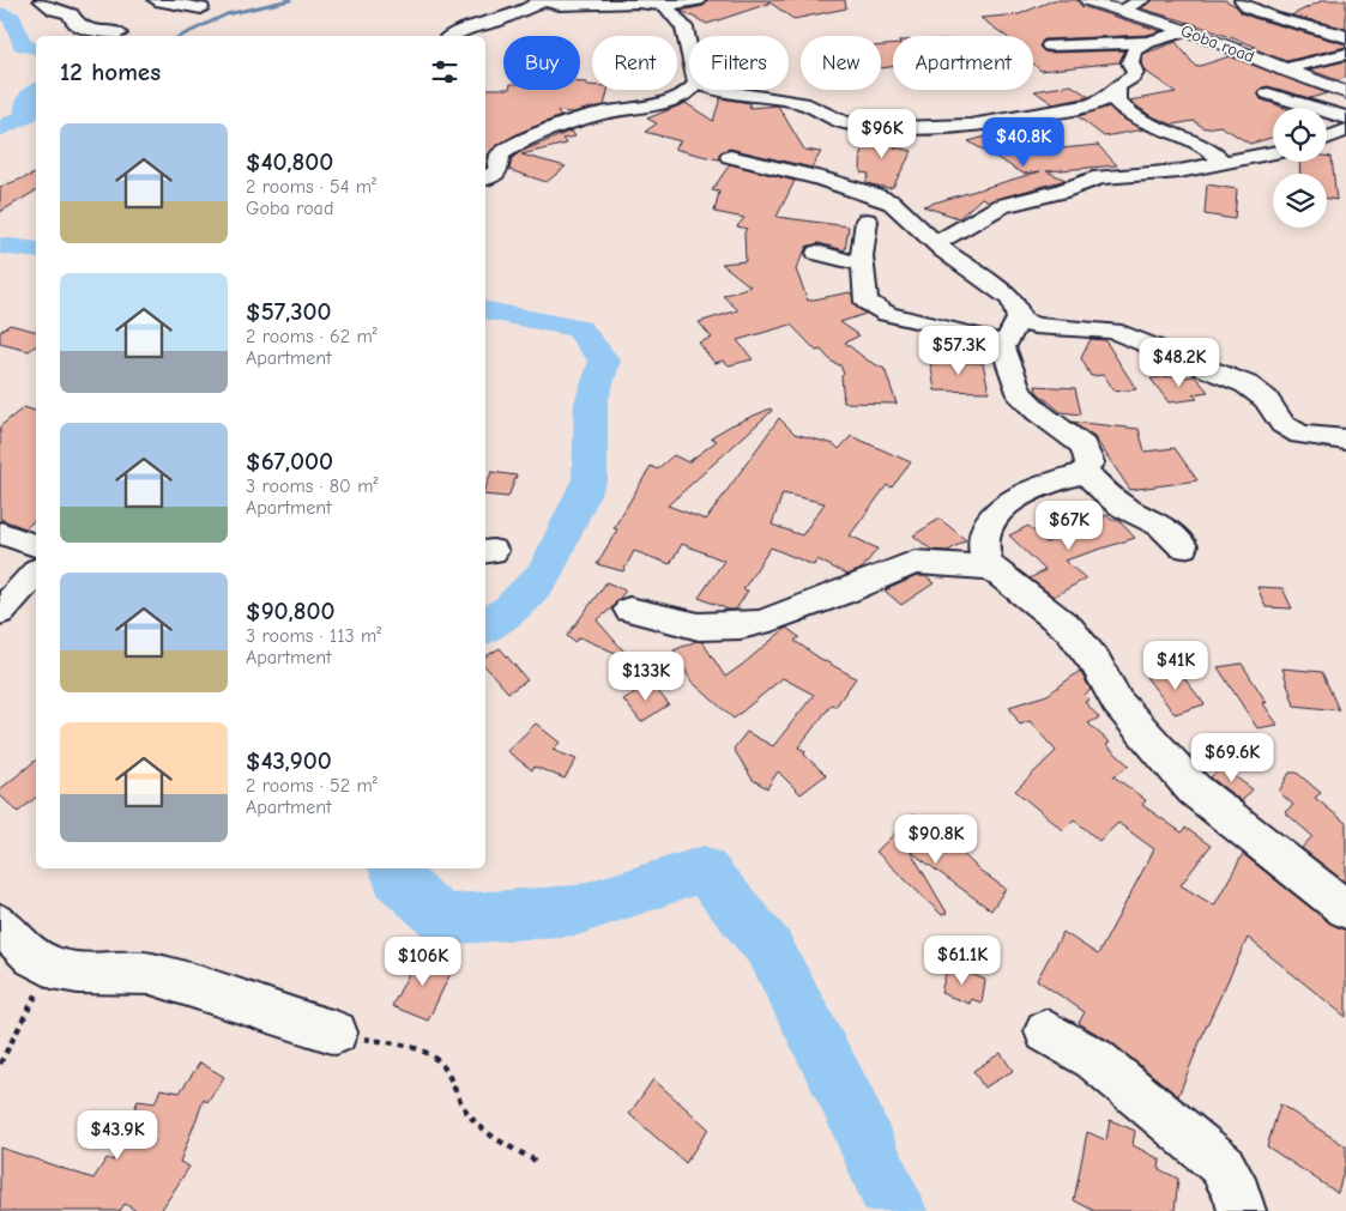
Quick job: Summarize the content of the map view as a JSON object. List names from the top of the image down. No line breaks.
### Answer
{"streets":{"main road":["Goba road"]},"page":{"chip":["Buy","Rent","Filters","New","Apartment"],"heading":"12 homes","list":[{"name":"$40,800","note":"2 rooms · 54 m² · Goba road"},{"name":"$57,300","note":"2 rooms · 62 m² · Apartment"},{"name":"$67,000","note":"3 rooms · 80 m² · Apartment"},{"name":"$90,800","note":"3 rooms · 113 m² · Apartment"},{"name":"$43,900","note":"2 rooms · 52 m² · Apartment"}],"price":["$96K","$40.8K","$57.3K","$48.2K","$67K","$41K","$133K","$69.6K","$90.8K","$61.1K","$106K","$43.9K"]}}
